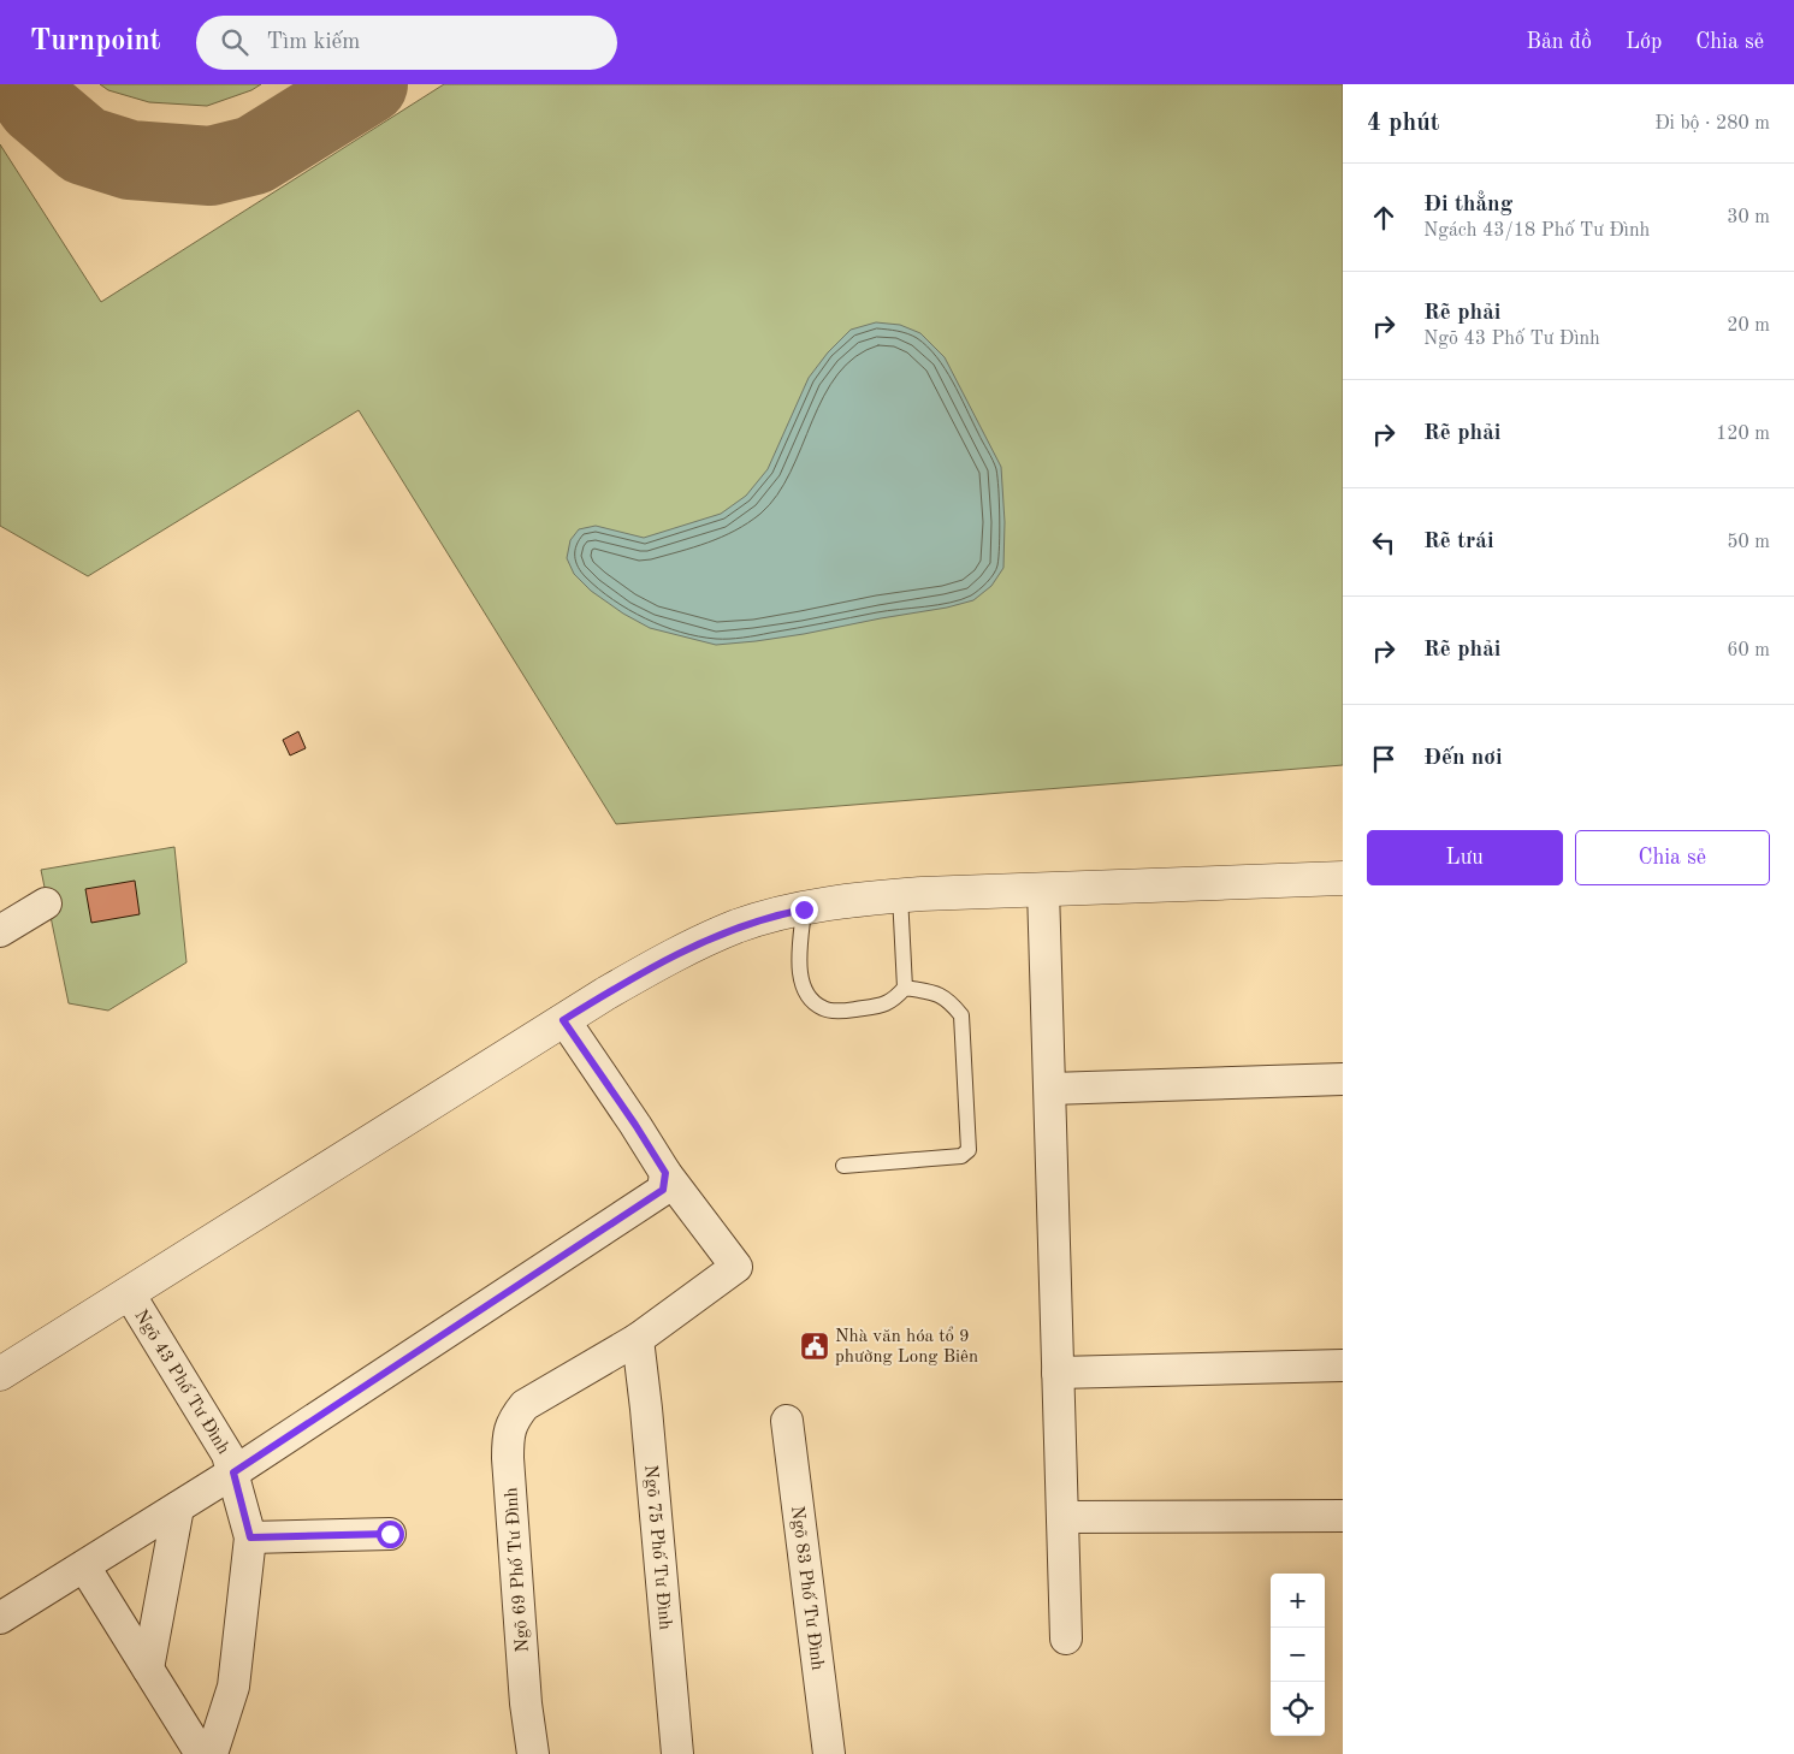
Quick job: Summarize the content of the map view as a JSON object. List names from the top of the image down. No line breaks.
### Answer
{"streets":{"street":["Ngõ 43 Phố Tư Đình","Ngõ 75 Phố Tư Đình","Ngõ 69 Phố Tư Đình","Ngõ 83 Phố Tư Đình"]},"crossings":[["Ngõ 75 Phố Tư Đình","Ngõ 69 Phố Tư Đình"]],"places":{"public building":["Nhà văn hóa tổ 9 phường Long Biên"]},"page":{"header":"Turnpoint","search":"Tìm kiếm","nav":["Bản đồ","Lớp","Chia sẻ"],"heading":["4 phút","Đi bộ · 280 m"],"list":[["Đi thẳng","Ngách 43/18 Phố Tư Đình","30 m"],["Rẽ phải","Ngõ 43 Phố Tư Đình","20 m"],["Rẽ phải","120 m"],["Rẽ trái","50 m"],["Rẽ phải","60 m"],"Đến nơi"],"buttons":["Lưu","Chia sẻ"],"map_buttons":["+","−"]}}
